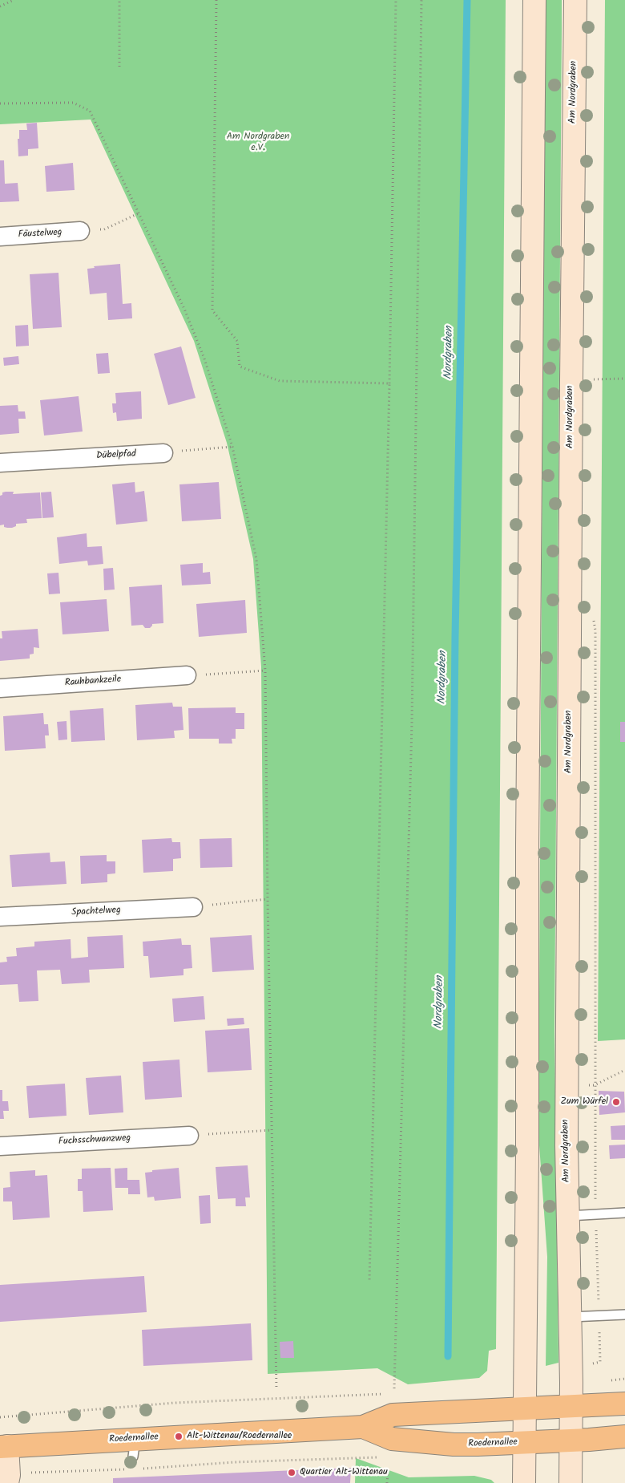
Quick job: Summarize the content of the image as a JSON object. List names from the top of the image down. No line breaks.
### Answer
{"streets":{"main road":["Am Nordgraben","Roedernallee"],"street":["Fäustelweg","Dübelpfad","Rauhbankzeile","Spachtelweg","Fuchsschwanzweg"]},"crossings":[["Am Nordgraben","Roedernallee"]],"water":["Nordgraben"],"parks":["Am Nordgraben e.V."],"places":["Zum Würfel","Alt-Wittenau/Roedernallee","Quartier Alt-Wittenau"]}
